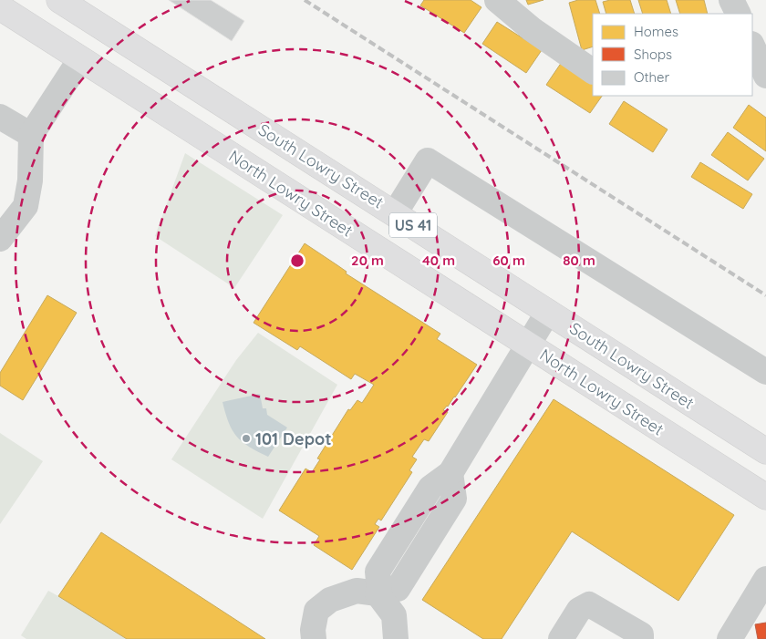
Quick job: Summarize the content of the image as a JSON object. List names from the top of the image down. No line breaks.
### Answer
{"streets":{"main road":["South Lowry Street","North Lowry Street","US 41"]},"places":["101 Depot"],"legend":["Homes","Shops","Other"],"rings":["20 m","40 m","60 m","80 m"]}
